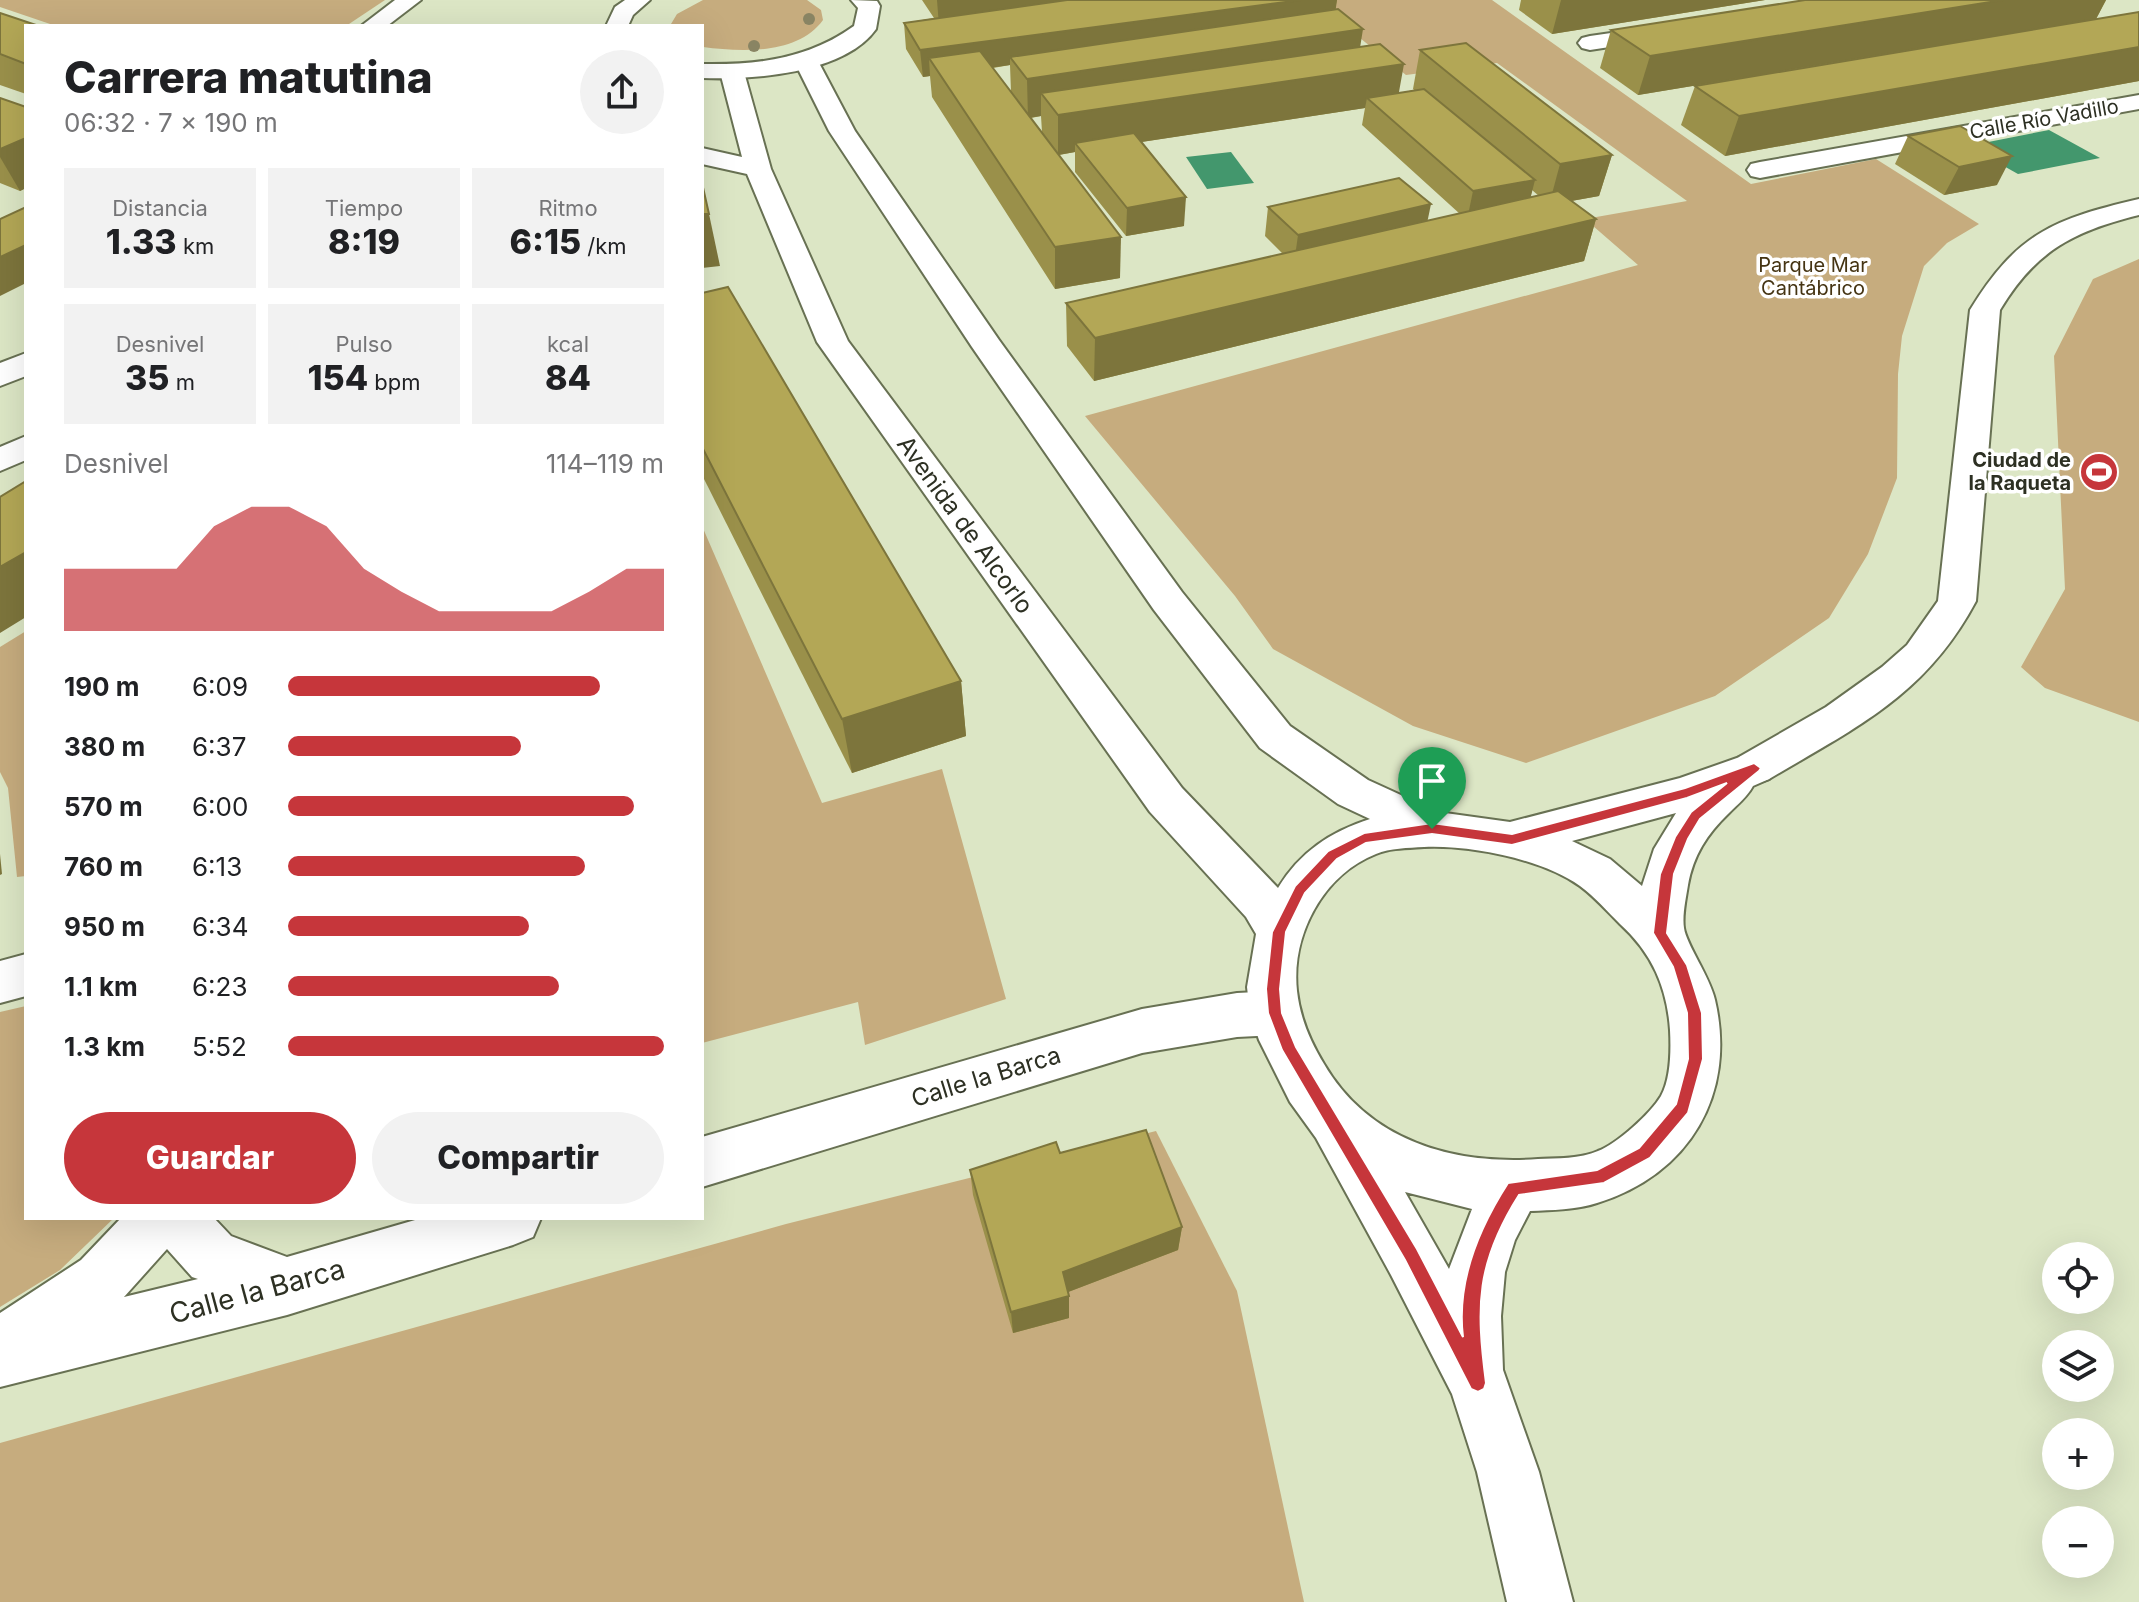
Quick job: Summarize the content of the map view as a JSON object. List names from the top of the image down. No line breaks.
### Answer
{"streets":{"street":["Calle Río Vadillo","Avenida de Alcorlo","Calle la Barca"]},"parks":["Parque Mar Cantábrico"],"places":{"sports":["Ciudad de la Raqueta"]},"page":{"heading":["Carrera matutina","06:32 · 7 × 190 m"],"stats":[["Distancia","1.33 km"],["Tiempo","8:19"],["Ritmo","6:15 /km"],["Desnivel","35 m"],["Pulso","154 bpm"],["kcal","84"]],"chart":["Desnivel","114–119 m"],"list":[{"name":"190 m","note":"6:09"},{"name":"380 m","note":"6:37"},{"name":"570 m","note":"6:00"},{"name":"760 m","note":"6:13"},{"name":"950 m","note":"6:34"},{"name":"1.1 km","note":"6:23"},{"name":"1.3 km","note":"5:52"}],"buttons":["Guardar","Compartir"],"map_buttons":["+","−"]}}
